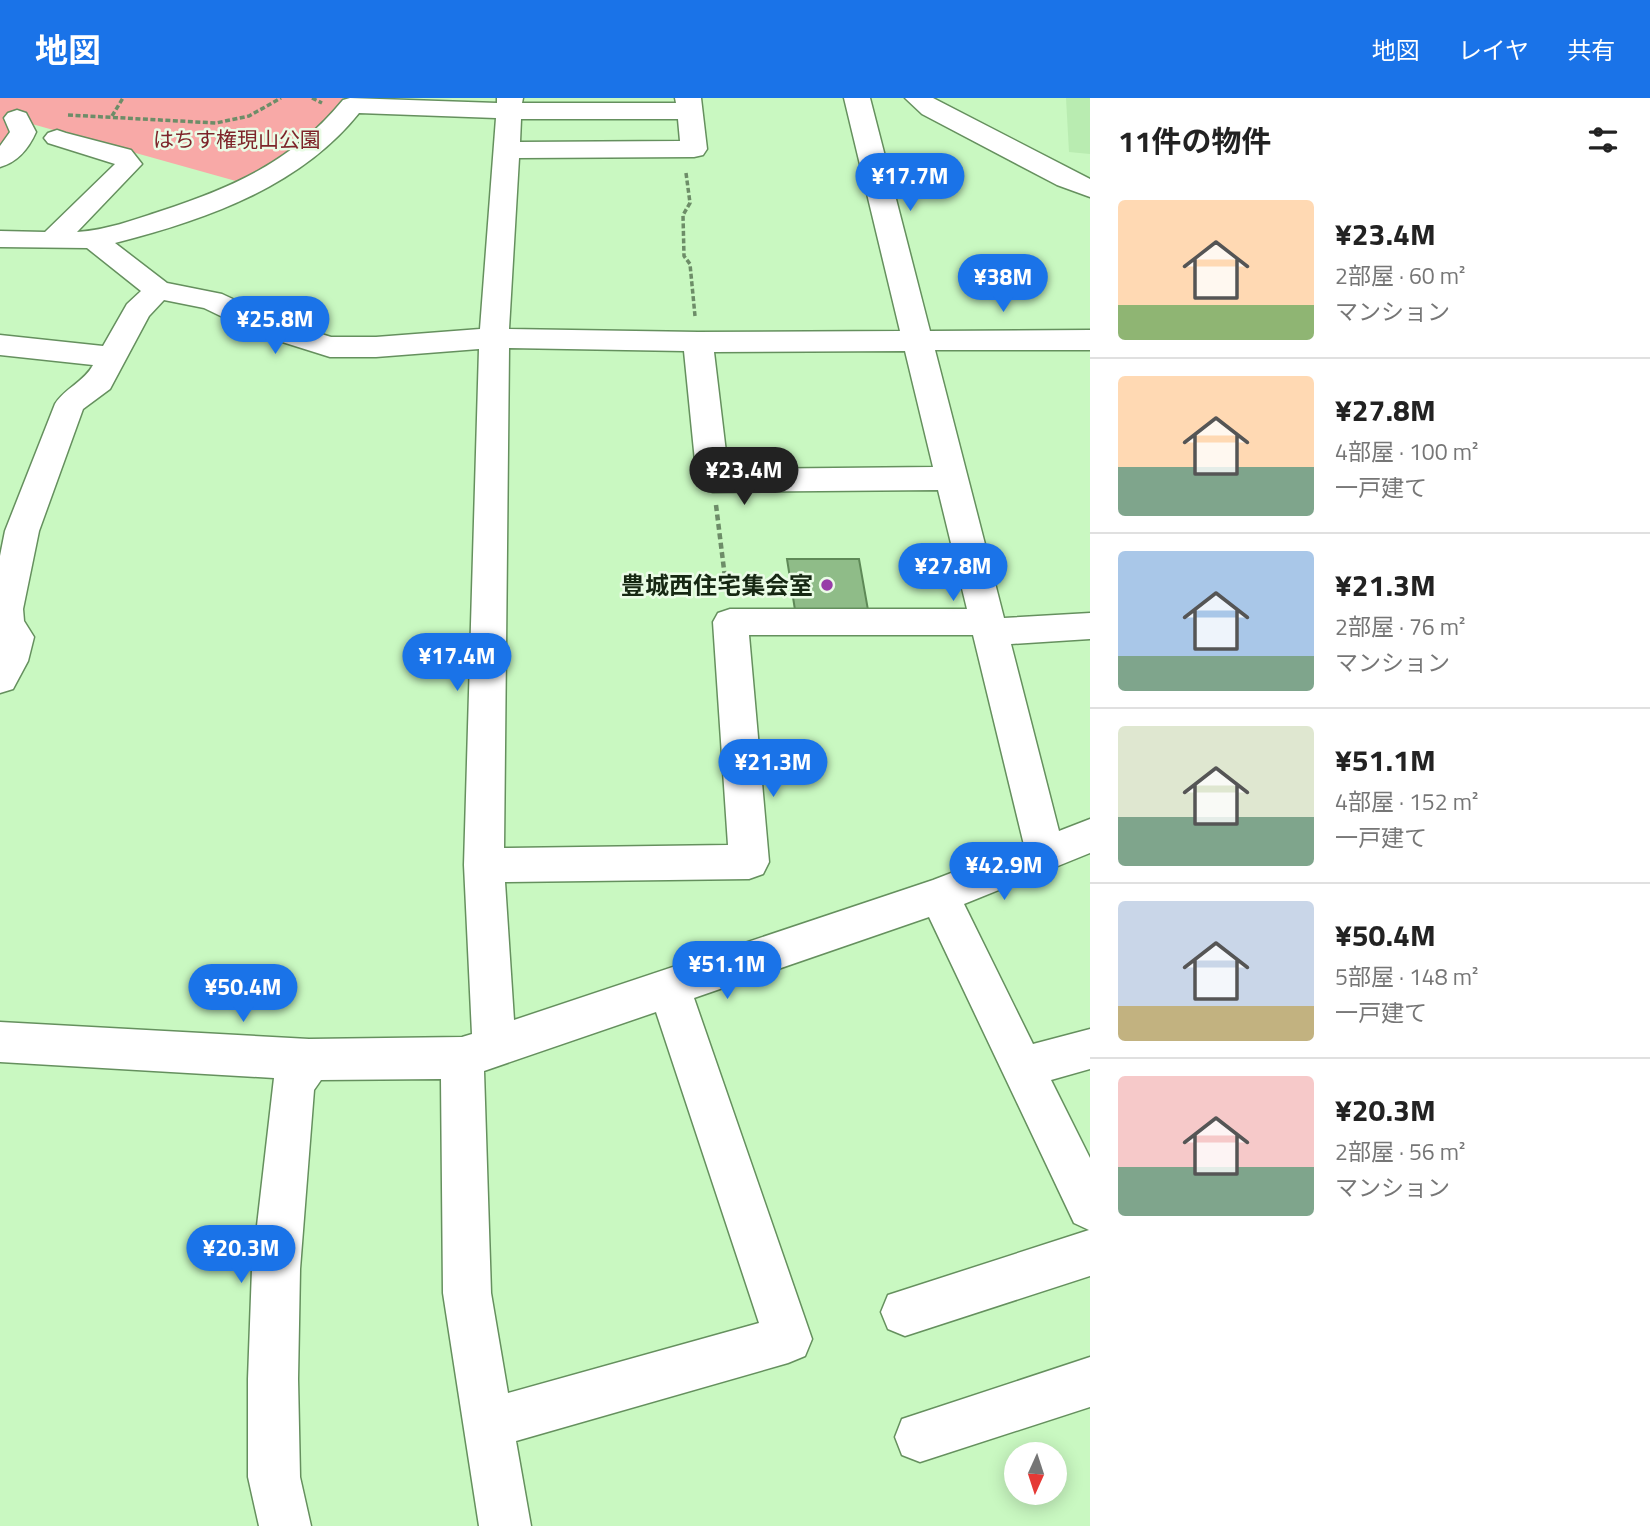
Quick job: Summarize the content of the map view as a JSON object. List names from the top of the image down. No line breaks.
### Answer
{"parks":["はちす権現山公園"],"places":["豊城西住宅集会室"],"north":"bottom","page":{"header":"地図","nav":["地図","レイヤ","共有"],"heading":"11件の物件","price":["¥17.7M","¥38M","¥25.8M","¥23.4M","¥27.8M","¥17.4M","¥21.3M","¥42.9M","¥51.1M","¥50.4M","¥20.3M"],"list":[{"name":"¥23.4M","note":"2部屋 · 60 m² · マンション"},{"name":"¥27.8M","note":"4部屋 · 100 m² · 一戸建て"},{"name":"¥21.3M","note":"2部屋 · 76 m² · マンション"},{"name":"¥51.1M","note":"4部屋 · 152 m² · 一戸建て"},{"name":"¥50.4M","note":"5部屋 · 148 m² · 一戸建て"},{"name":"¥20.3M","note":"2部屋 · 56 m² · マンション"}]}}
